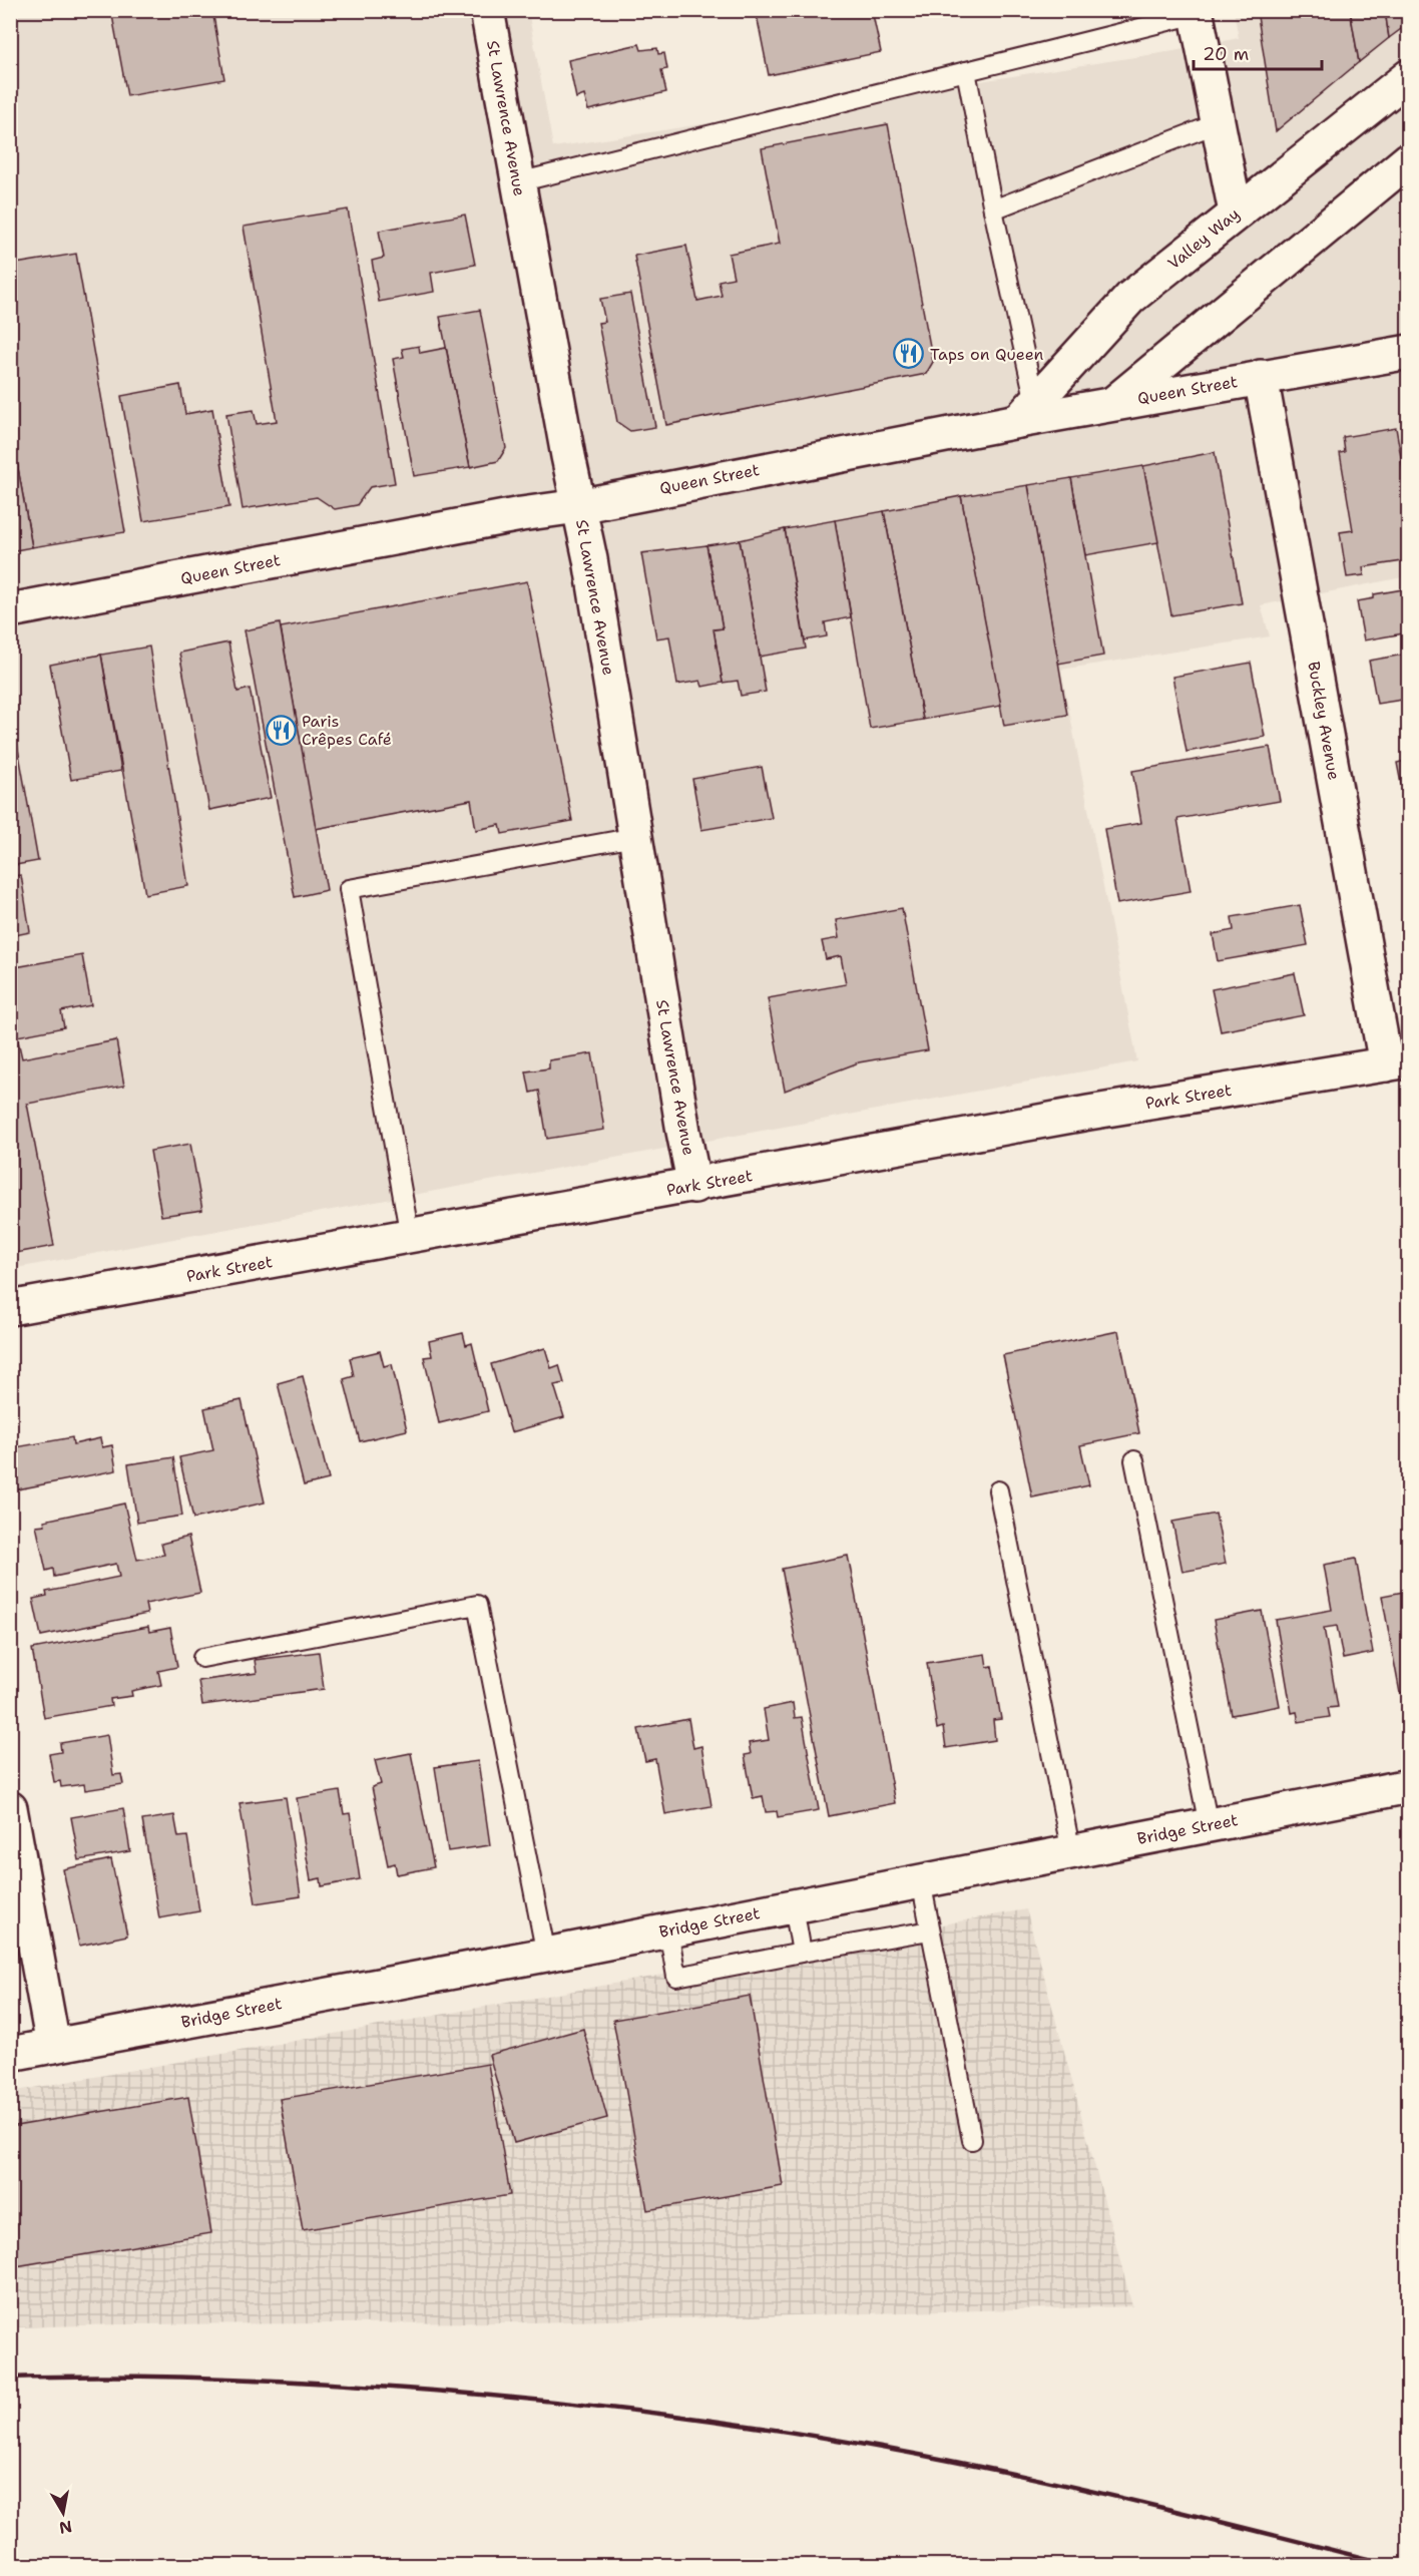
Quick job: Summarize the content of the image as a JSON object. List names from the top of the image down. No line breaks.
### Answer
{"streets":{"street":["St Lawrence Avenue","Valley Way","Queen Street","Buckley Avenue","Park Street","Bridge Street"]},"crossings":[["St Lawrence Avenue","Queen Street"],["St Lawrence Avenue","Park Street"],["Valley Way","Queen Street"],["Queen Street","Buckley Avenue"],["Buckley Avenue","Park Street"]],"places":{"restaurant":["Taps on Queen","Paris Crêpes Café"]},"scale_bar":"20 m","north":"bottom"}
